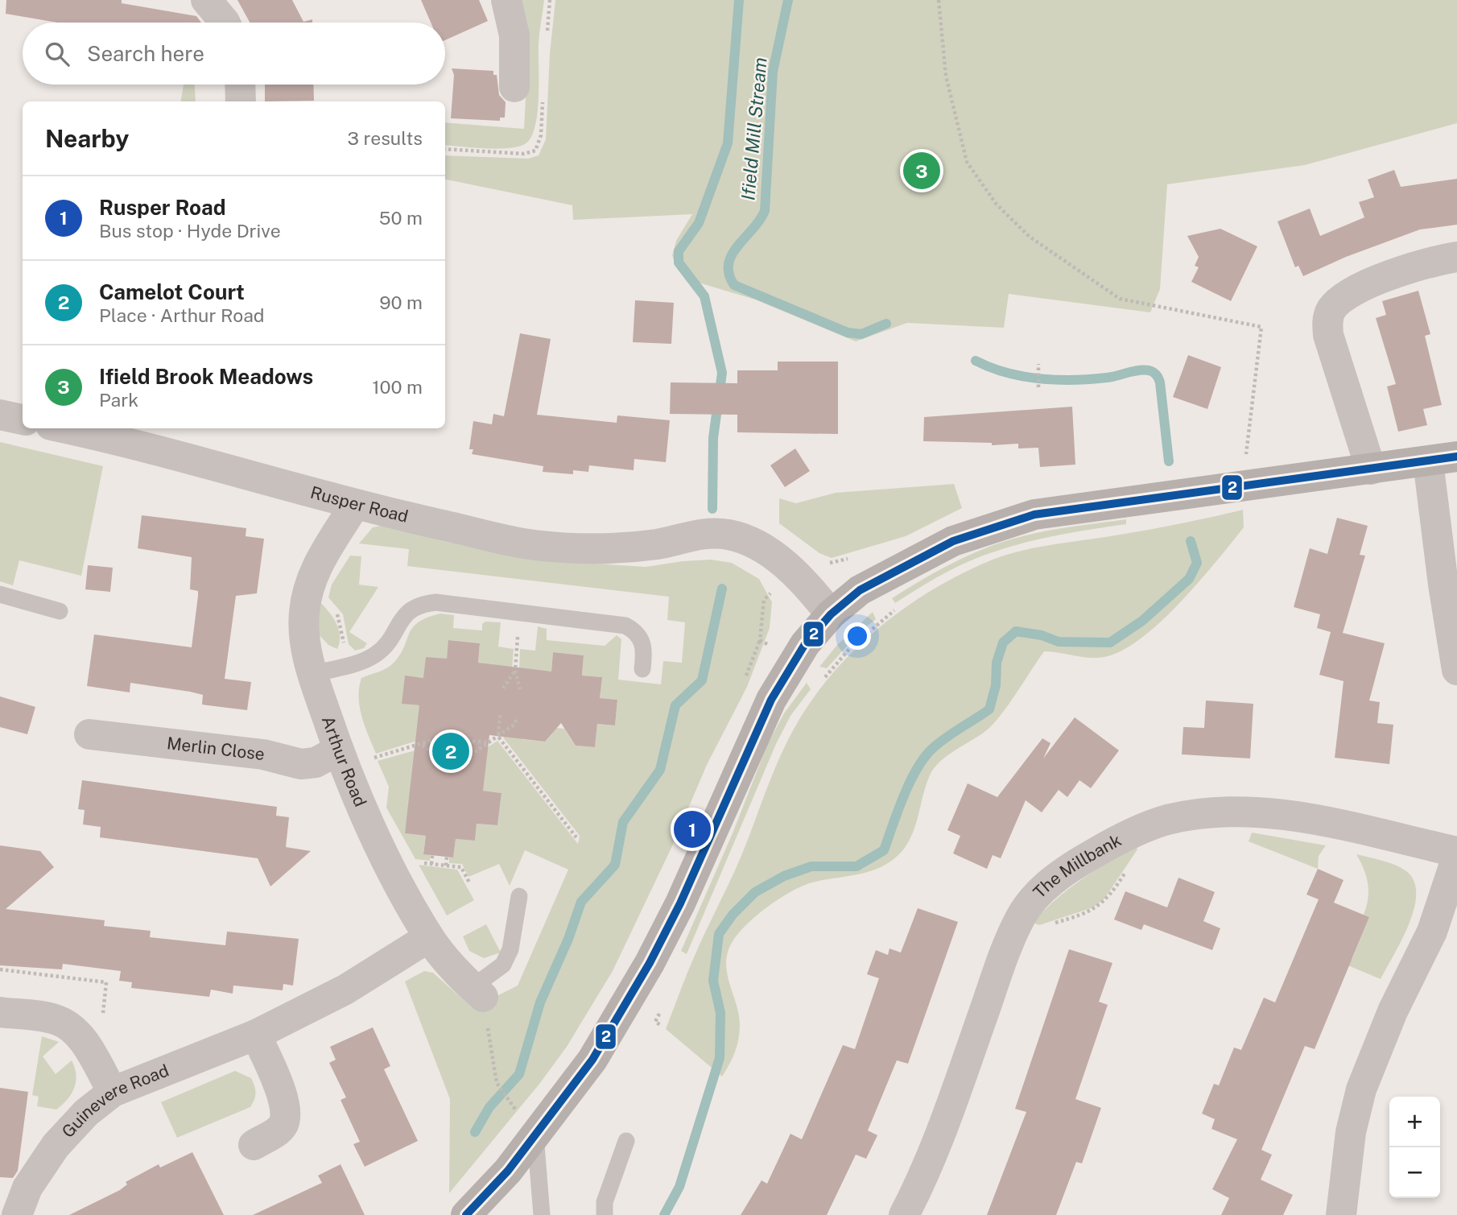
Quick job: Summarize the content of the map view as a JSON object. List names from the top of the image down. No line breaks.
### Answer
{"streets":{"street":["Rusper Road","Merlin Close","Arthur Road","The Millbank","Guinevere Road"]},"crossings":[["Rusper Road","Arthur Road"],["Merlin Close","Arthur Road"],["Arthur Road","Guinevere Road"]],"water":["Ifield Mill Stream"],"lines":["transit line 2"],"page":{"search":"Search here","heading":["Nearby","3 results"],"pins":["3","2","1"],"list":[{"mark":"1","name":"Rusper Road","note":"Bus stop · Hyde Drive","value":"50 m"},{"mark":"2","name":"Camelot Court","note":"Place · Arthur Road","value":"90 m"},{"mark":"3","name":"Ifield Brook Meadows","note":"Park","value":"100 m"}],"map_buttons":["+","−"]}}
